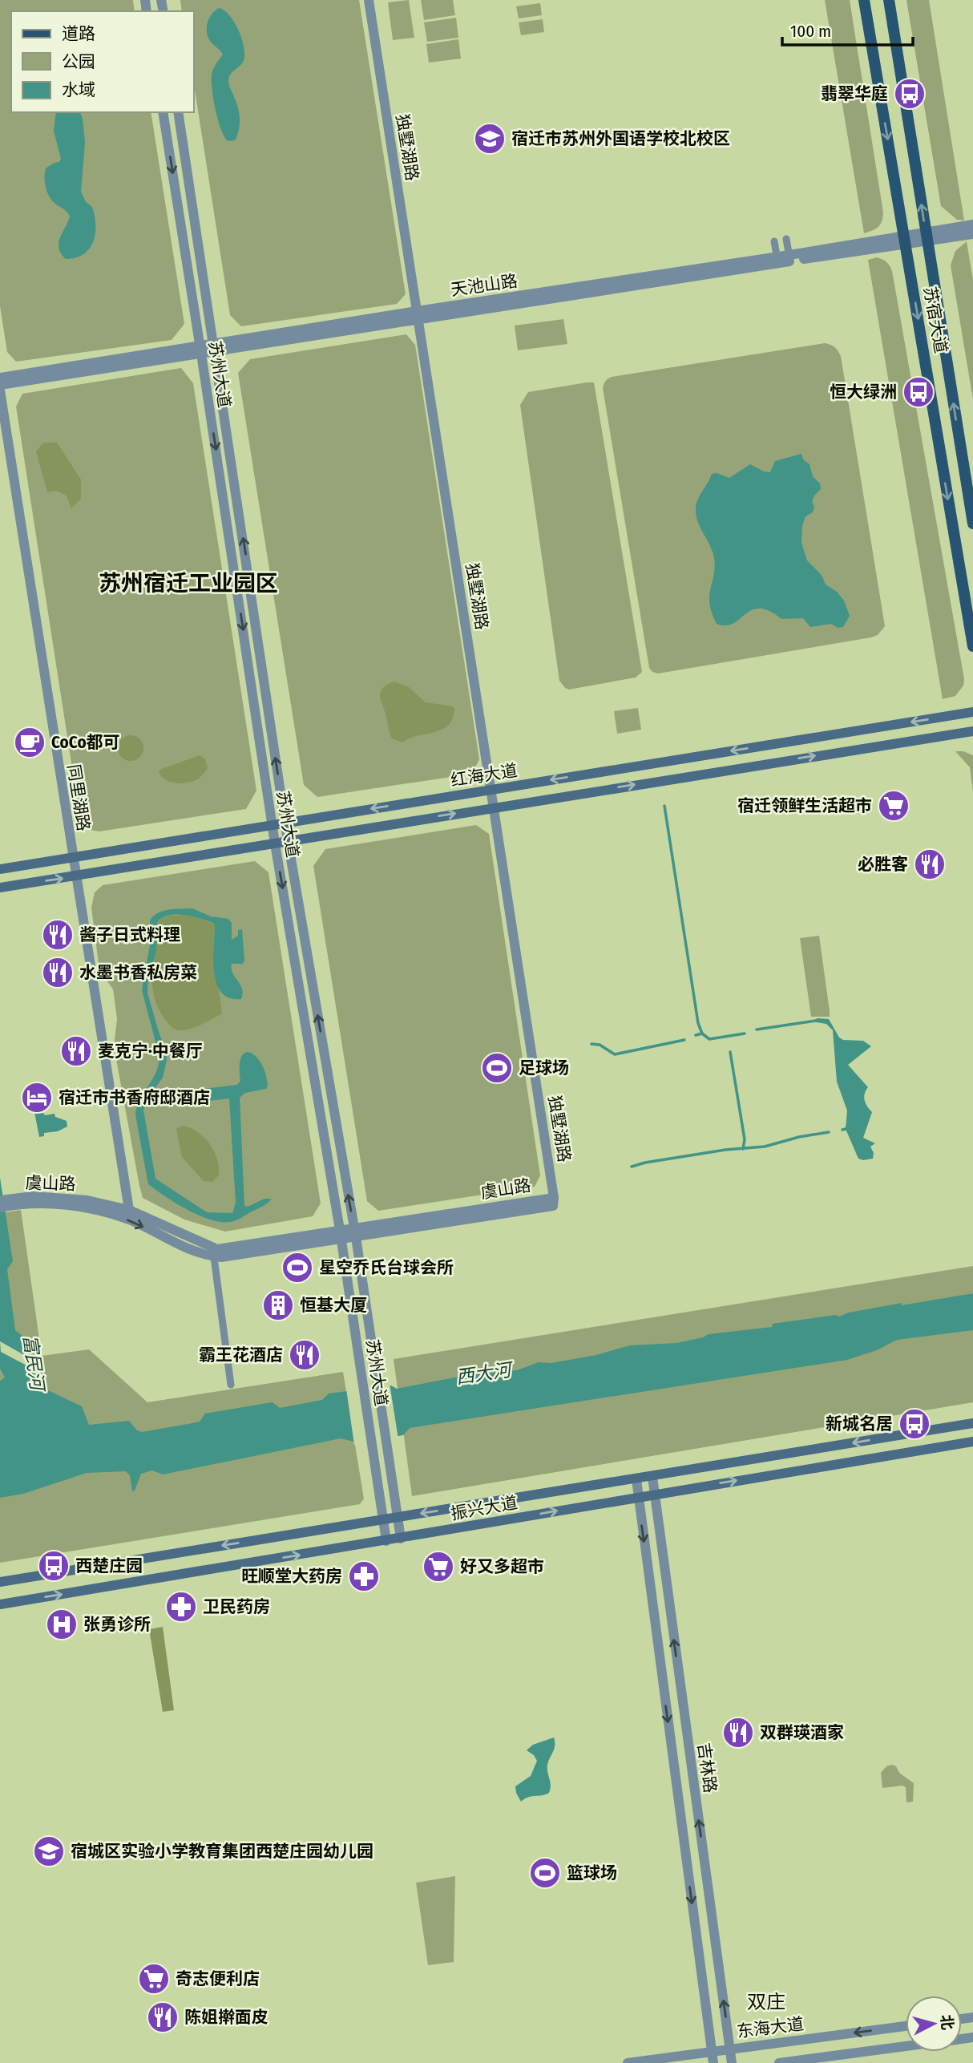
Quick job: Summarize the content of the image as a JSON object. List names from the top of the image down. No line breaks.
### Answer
{"streets":{"main road":["苏宿大道","红海大道","振兴大道"],"street":["独墅湖路","天池山路","苏州大道","同里湖路","虞山路","吉林路","东海大道"]},"crossings":[["独墅湖路","天池山路"],["独墅湖路","红海大道"],["独墅湖路","虞山路"],["天池山路","苏宿大道"],["天池山路","苏州大道"],["苏州大道","红海大道"],["苏州大道","虞山路"],["苏州大道","振兴大道"],["红海大道","同里湖路"],["同里湖路","虞山路"],["振兴大道","吉林路"],["吉林路","东海大道"]],"districts":["苏州宿迁工业园区","双庄"],"water":["富民河","西大河"],"places":{"bus stop":["翡翠华庭","恒大绿洲","新城名居","西楚庄园"],"school or university":["宿迁市苏州外国语学校北校区","宿城区实验小学教育集团西楚庄园幼儿园"],"cafe":["CoCo都可"],"supermarket":["宿迁领鲜生活超市","好又多超市","奇志便利店"],"restaurant":["必胜客","酱子日式料理","水墨书香私房菜","麦克宁·中餐厅","霸王花酒店","双群瑛酒家","陈姐擀面皮"],"sports":["足球场","星空乔氏台球会所","篮球场"],"hotel":["宿迁市书香府邸酒店"],"building":["恒基大厦"],"pharmacy":["旺顺堂大药房","卫民药房"],"hospital":["张勇诊所"]},"legend":["道路","公园","水域"],"scale_bar":"100 m","north":"right"}
